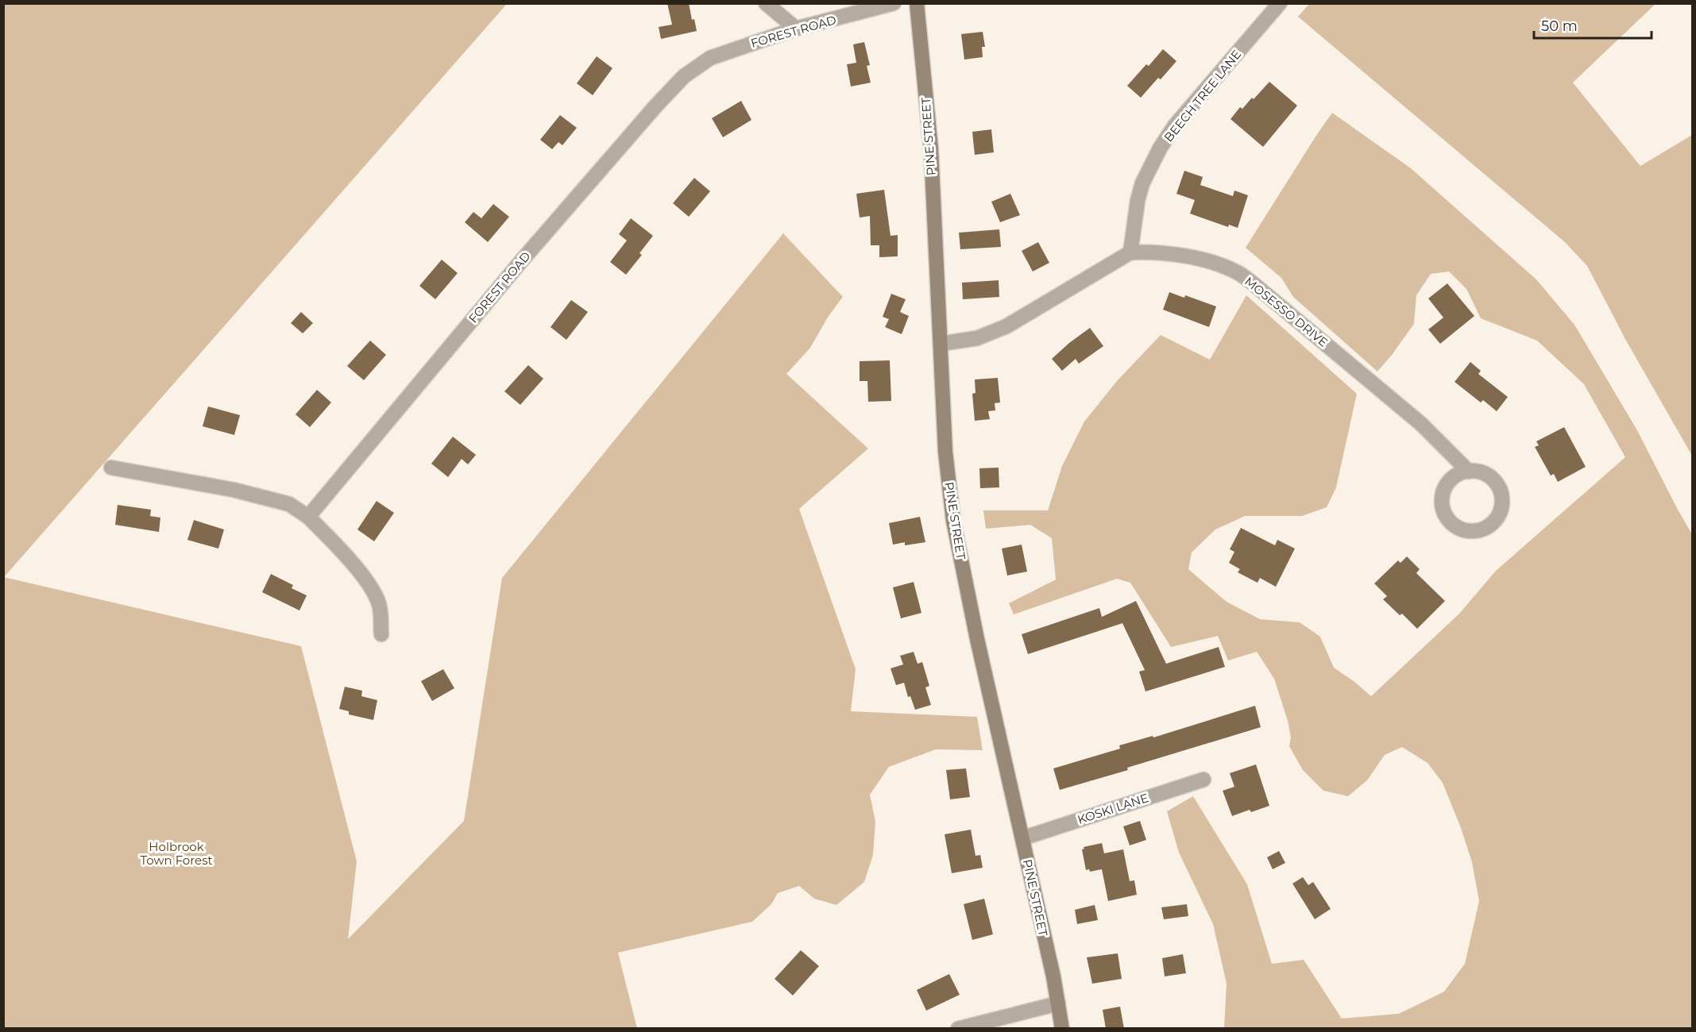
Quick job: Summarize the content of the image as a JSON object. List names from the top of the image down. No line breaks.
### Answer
{"streets":{"main road":["PINE STREET"],"street":["FOREST ROAD","BEECH TREE LANE","MOSESSO DRIVE","KOSKI LANE"]},"crossings":[["BEECH TREE LANE","MOSESSO DRIVE"],["PINE STREET","KOSKI LANE"]],"parks":["Holbrook Town Forest"],"scale_bar":"50 m"}
